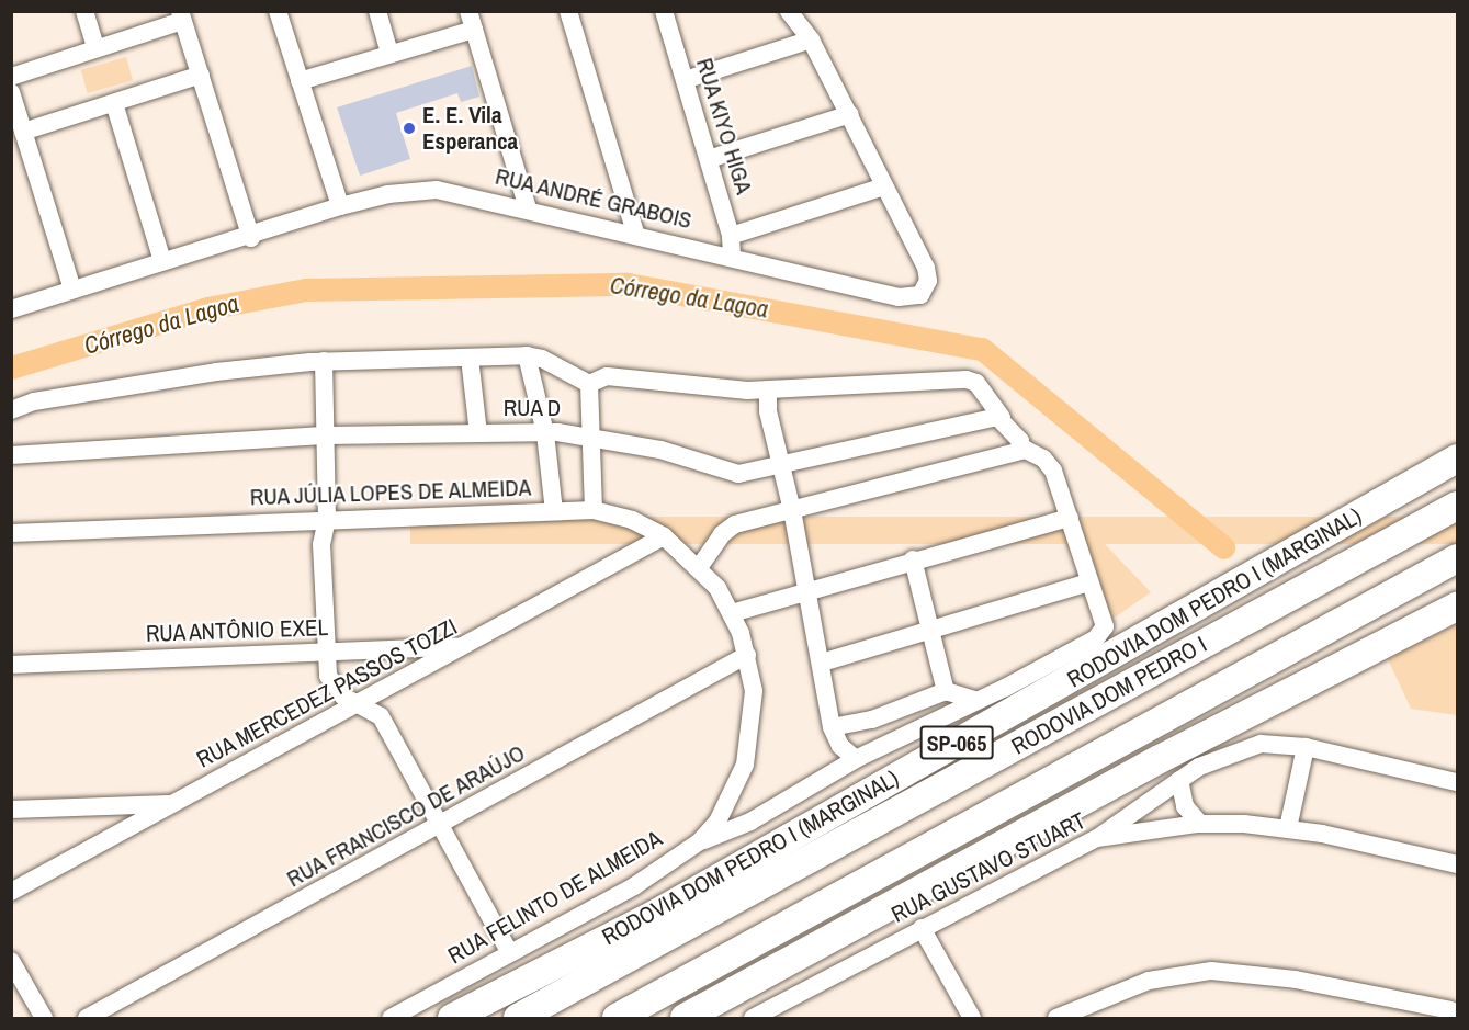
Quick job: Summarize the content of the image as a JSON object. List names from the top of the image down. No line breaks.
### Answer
{"streets":{"highway":["RODOVIA DOM PEDRO I (MARGINAL)","RODOVIA DOM PEDRO I","SP-065"],"street":["RUA KIYO HIGA","RUA ANDRÉ GRABOIS","RUA D","RUA JÚLIA LOPES DE ALMEIDA","RUA ANTÔNIO EXEL","RUA MERCEDEZ PASSOS TOZZI","RUA FRANCISCO DE ARAÚJO","RUA GUSTAVO STUART","RUA FELINTO DE ALMEIDA"]},"crossings":[["RUA KIYO HIGA","RUA ANDRÉ GRABOIS"],["RUA JÚLIA LOPES DE ALMEIDA","RUA MERCEDEZ PASSOS TOZZI"],["RUA JÚLIA LOPES DE ALMEIDA","RUA FELINTO DE ALMEIDA"],["RUA ANTÔNIO EXEL","RUA MERCEDEZ PASSOS TOZZI"],["RUA FRANCISCO DE ARAÚJO","RUA FELINTO DE ALMEIDA"]],"water":["Córrego da Lagoa"],"places":["E. E. Vila Esperanca"]}
